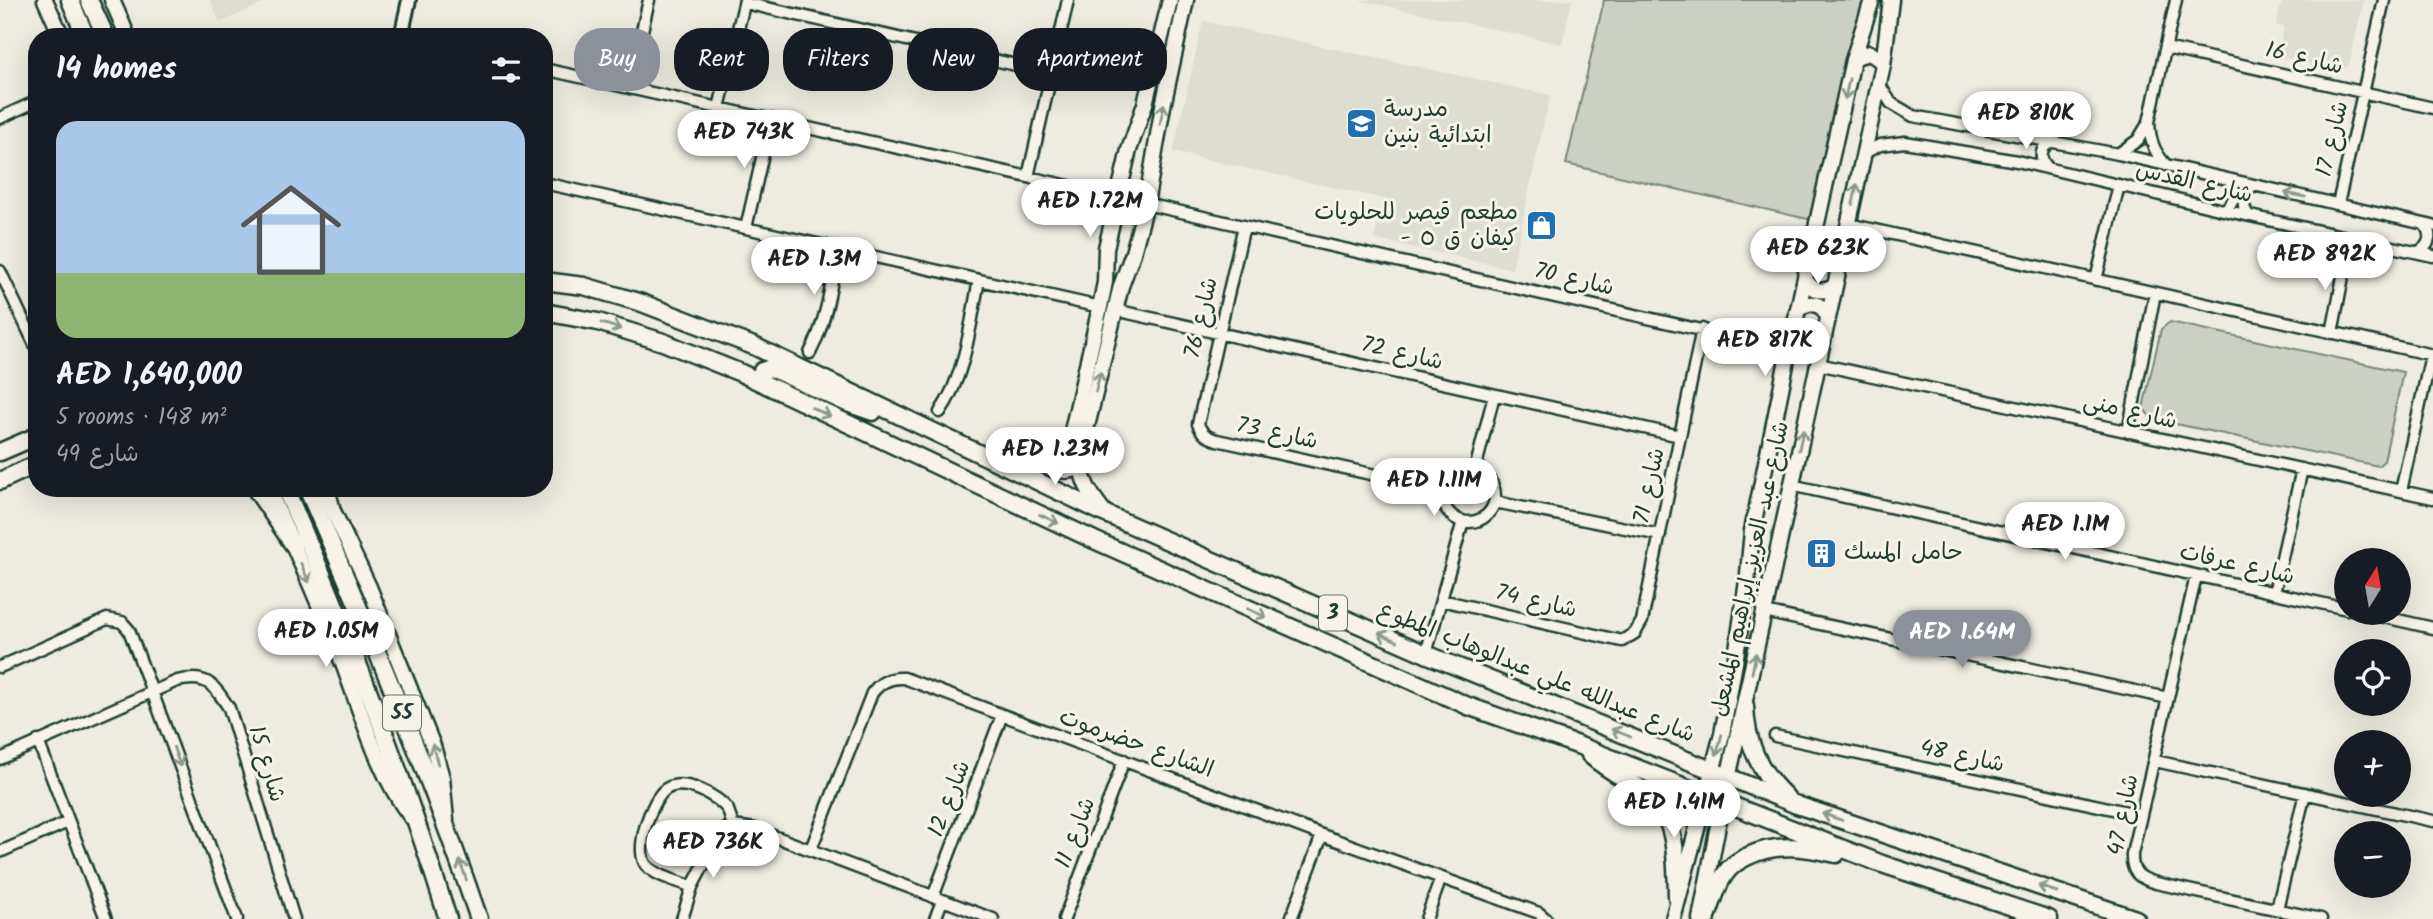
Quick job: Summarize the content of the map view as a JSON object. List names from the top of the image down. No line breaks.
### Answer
{"streets":{"main road":["شارع عبد العزيز إبراهيم المشعل","3","شارع عبدالله علي عبدالوهاب المطوع","55"],"street":["شارع 16","شارع 17","شارع القدس","شارع 70","شارع 76","شارع 72","شارع منى","شارع 73","شارع 71","شارع عرفات","شارع 74","الشارع حضرموت","شارع 48","شارع 15","شارع 12","شارع 47","شارع 11"]},"crossings":[["شارع 16","شارع 17"],["شارع 17","شارع القدس"],["شارع القدس","شارع عبد العزيز إبراهيم المشعل"],["شارع 70","شارع 76"],["شارع 70","شارع 71"],["شارع 70","شارع عبد العزيز إبراهيم المشعل"],["شارع 76","شارع 72"],["شارع 76","شارع 73"],["شارع 72","شارع 71"],["شارع منى","شارع عبد العزيز إبراهيم المشعل"],["شارع 71","شارع 74"],["شارع عرفات","شارع عبد العزيز إبراهيم المشعل"],["شارع عرفات","شارع 47"],["شارع عبد العزيز إبراهيم المشعل","3"],["شارع عبد العزيز إبراهيم المشعل","شارع عبدالله علي عبدالوهاب المطوع"],["الشارع حضرموت","شارع 12"],["الشارع حضرموت","شارع 11"],["شارع 48","شارع 47"]],"places":{"school or university":["مدرسة ابتدائية بنين"],"shop":["مطعم قيصر للحلويات - كيفان ق ٥"],"building":["حامل المسك"]},"north":"top","page":{"chip":["Buy","Rent","Filters","New","Apartment"],"heading":"14 homes","price":["AED 810K","AED 743K","AED 1.72M","AED 623K","AED 892K","AED 1.3M","AED 817K","AED 1.23M","AED 1.11M","AED 1.1M","AED 1.05M","AED 1.64M","AED 1.41M","AED 736K"],"list":[{"name":"AED 1,640,000","note":"5 rooms · 148 m² · شارع 49"}],"map_buttons":["+","−"]}}
